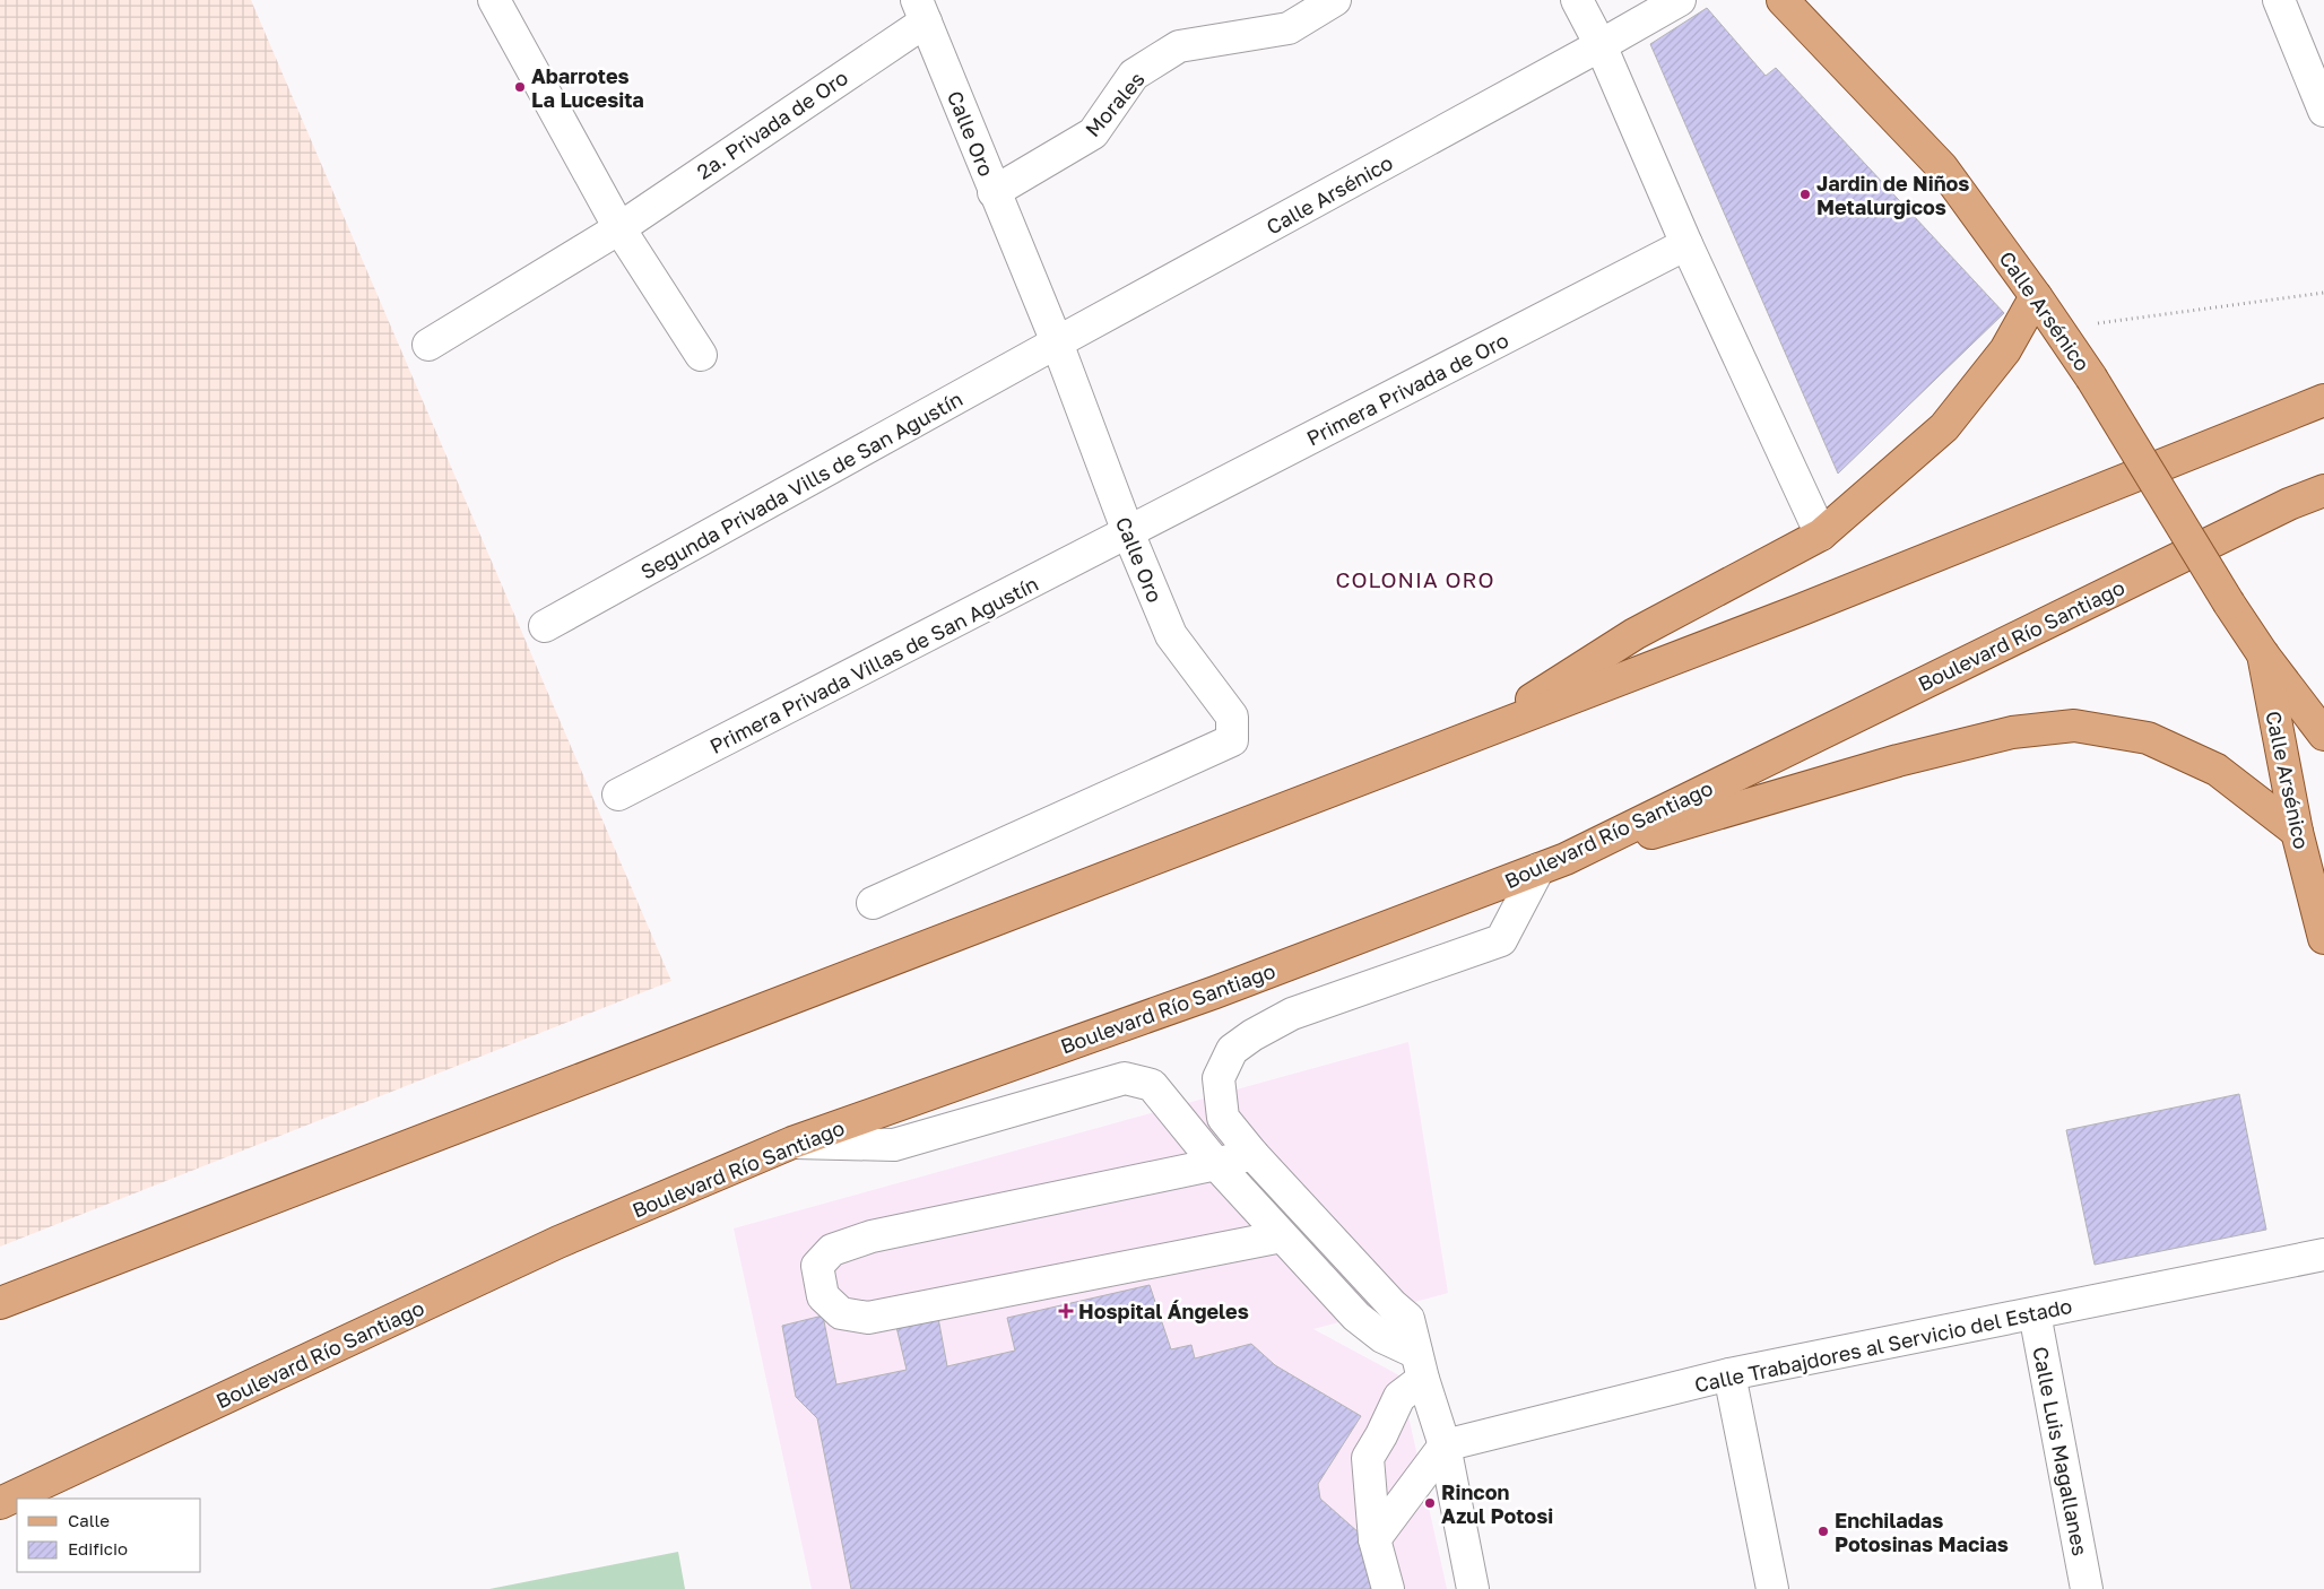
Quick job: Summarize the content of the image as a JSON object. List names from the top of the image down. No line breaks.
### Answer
{"streets":{"main road":["Calle Arsénico","Boulevard Río Santiago"],"street":["Morales","2a. Privada de Oro","Calle Oro","Primera Privada de Oro","Segunda Privada Vills de San Agustín","Primera Privada Villas de San Agustín","Calle Trabajdores al Servicio del Estado","Calle Luis Magallanes"]},"crossings":[["Morales","Calle Oro"],["2a. Privada de Oro","Calle Oro"],["Calle Oro","Calle Arsénico"],["Calle Oro","Primera Privada de Oro"],["Calle Oro","Segunda Privada Vills de San Agustín"],["Calle Oro","Primera Privada Villas de San Agustín"],["Calle Arsénico","Segunda Privada Vills de San Agustín"],["Primera Privada de Oro","Primera Privada Villas de San Agustín"],["Calle Trabajdores al Servicio del Estado","Calle Luis Magallanes"]],"districts":["COLONIA ORO"],"places":{"other":["Abarrotes La Lucesita","Jardin de Niños Metalurgicos","Rincon Azul Potosi","Enchiladas Potosinas Macias"],"health":["Hospital Ángeles"]},"legend":["Calle","Edificio"]}
